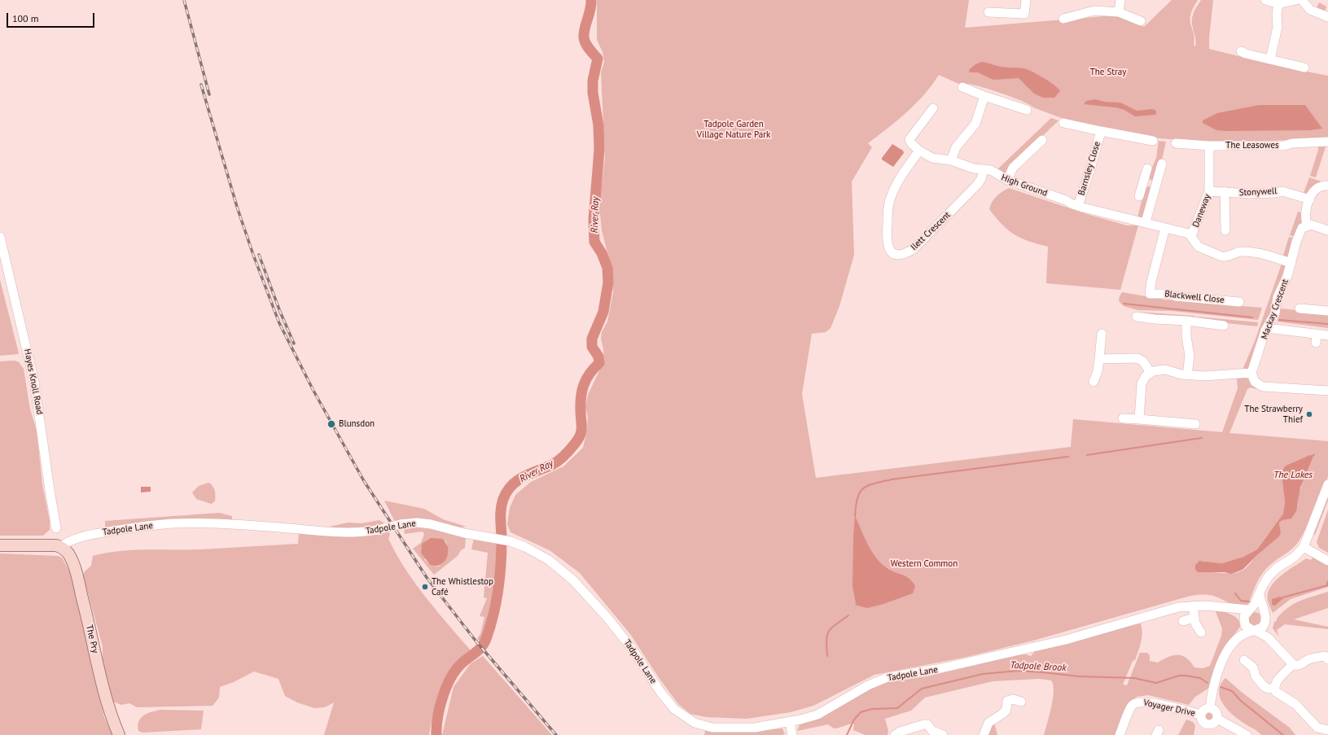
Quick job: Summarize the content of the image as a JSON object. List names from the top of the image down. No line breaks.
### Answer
{"streets":{"main road":["The Pry"],"street":["The Leasowes","Barnsley Close","High Ground","Stonywell","Daneway","Ilett Crescent","Blackwell Close","Mackay Crescent","Hayes Knoll Road","Tadpole Lane","Voyager Drive"]},"crossings":[["The Leasowes","Daneway"],["Barnsley Close","High Ground"],["High Ground","Daneway"],["High Ground","Ilett Crescent"],["High Ground","Blackwell Close"],["Stonywell","Daneway"],["Tadpole Lane","The Pry"]],"water":["River Ray","The Lakes","Tadpole Brook"],"parks":["The Stray","Tadpole Garden Village Nature Park","Western Common"],"places":["The Strawberry Thief","Blunsdon","The Whistlestop Café"],"scale_bar":"100 m"}
